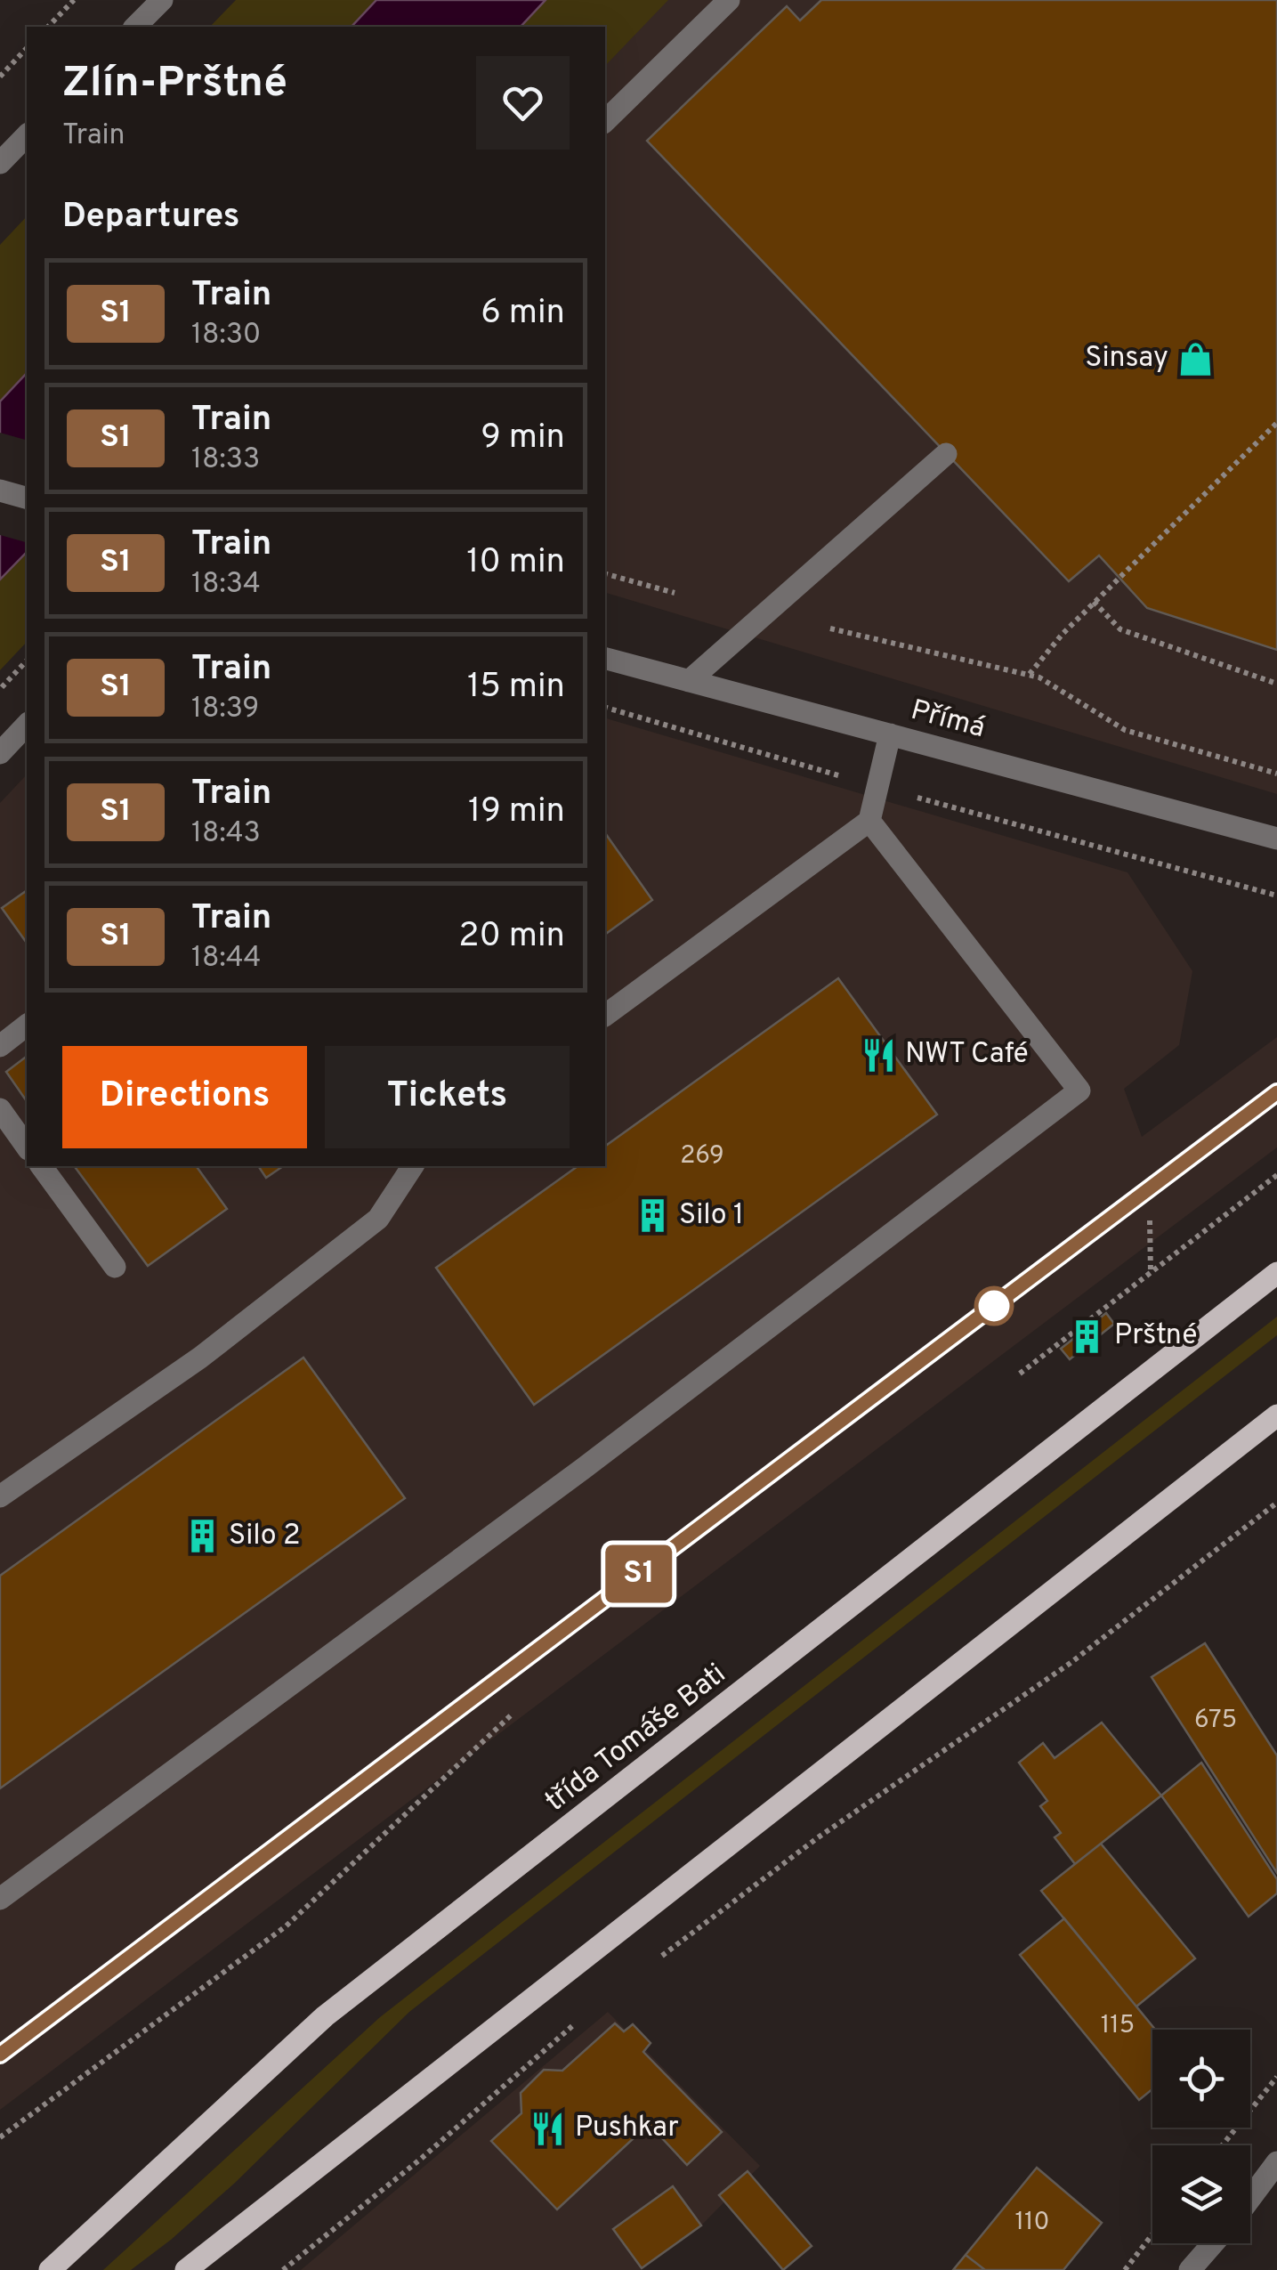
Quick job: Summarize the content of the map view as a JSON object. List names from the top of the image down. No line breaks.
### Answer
{"streets":{"main road":["třída Tomáše Bati"],"street":["Přímá"]},"places":{"shop":["Sinsay"],"restaurant":["NWT Café","Pushkar"],"building":["Silo 1","Prštné","Silo 2"]},"house_numbers":["269","675","115","110"],"page":{"on_map":"S1","heading":[["Zlín-Prštné","Train"],"Departures"],"list":[{"mark":"S1","name":"Train","note":"18:30","value":"6 min"},{"mark":"S1","name":"Train","note":"18:33","value":"9 min"},{"mark":"S1","name":"Train","note":"18:34","value":"10 min"},{"mark":"S1","name":"Train","note":"18:39","value":"15 min"},{"mark":"S1","name":"Train","note":"18:43","value":"19 min"},{"mark":"S1","name":"Train","note":"18:44","value":"20 min"}],"buttons":["Directions","Tickets"]}}
